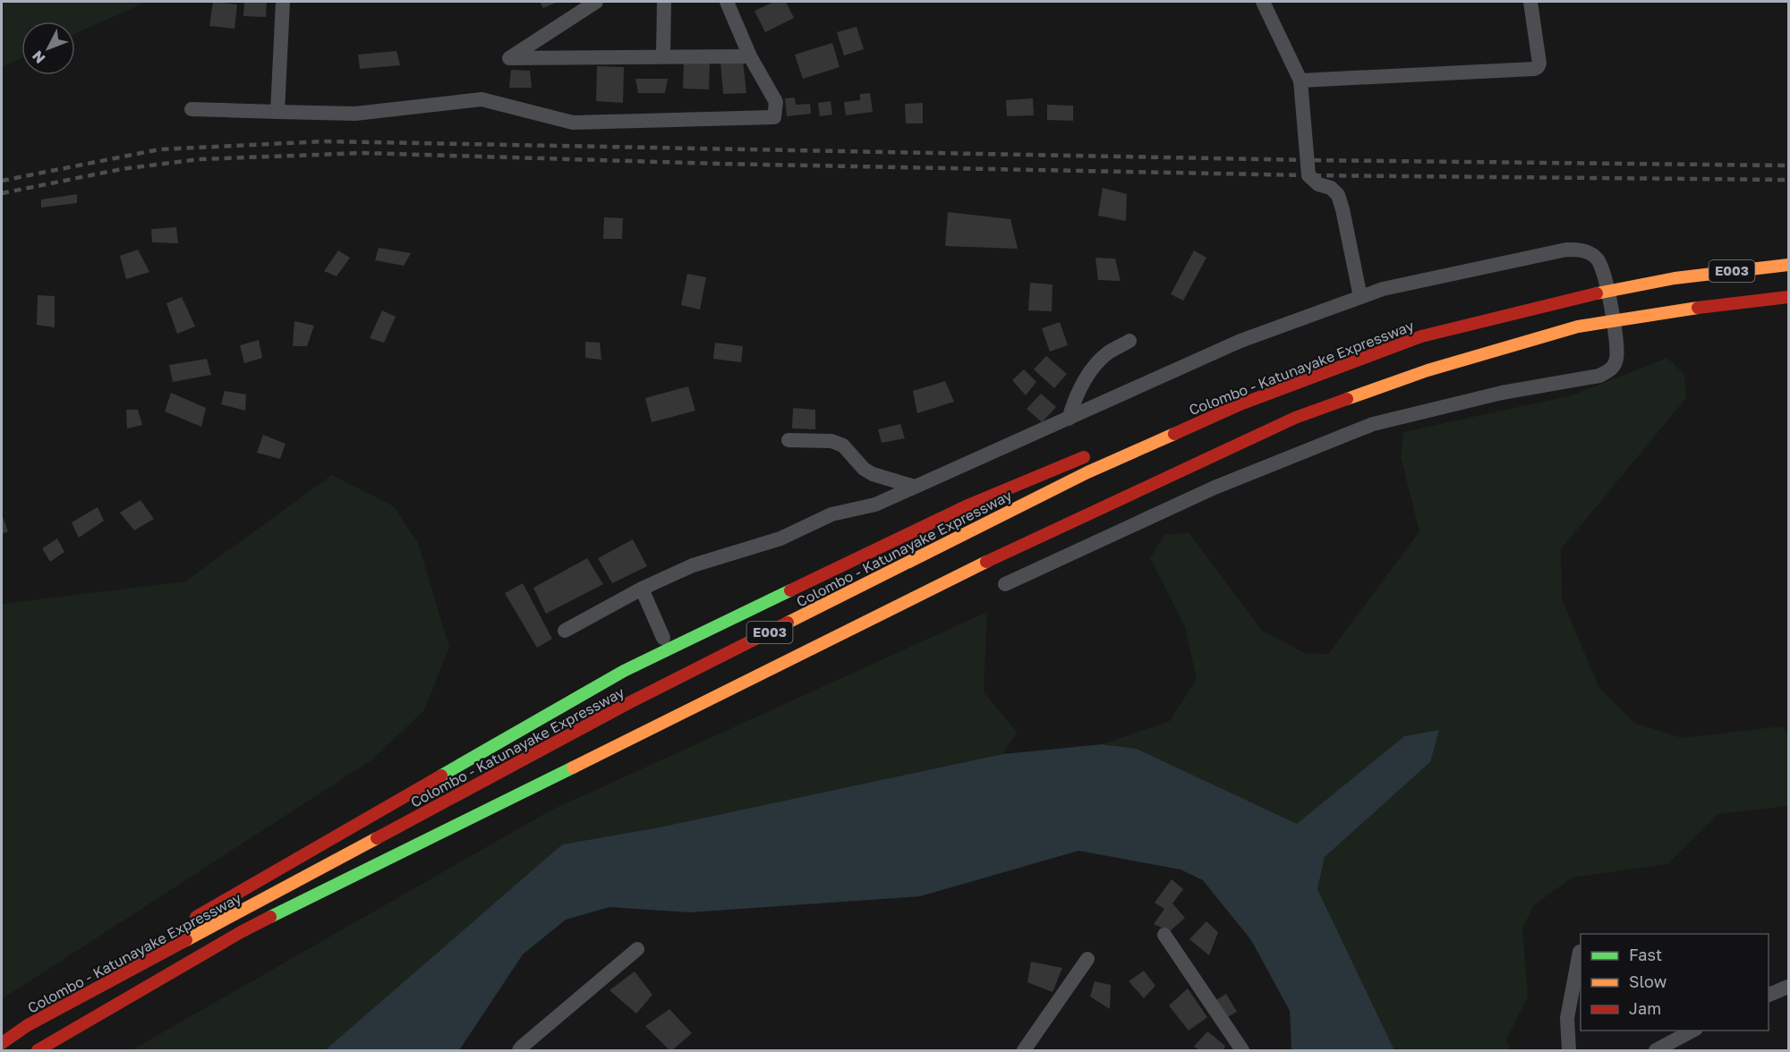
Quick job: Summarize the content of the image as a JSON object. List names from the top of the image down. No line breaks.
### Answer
{"streets":{"highway":["E003","Colombo - Katunayake Expressway"]},"legend":["Fast","Slow","Jam"],"north":"bottom left"}
